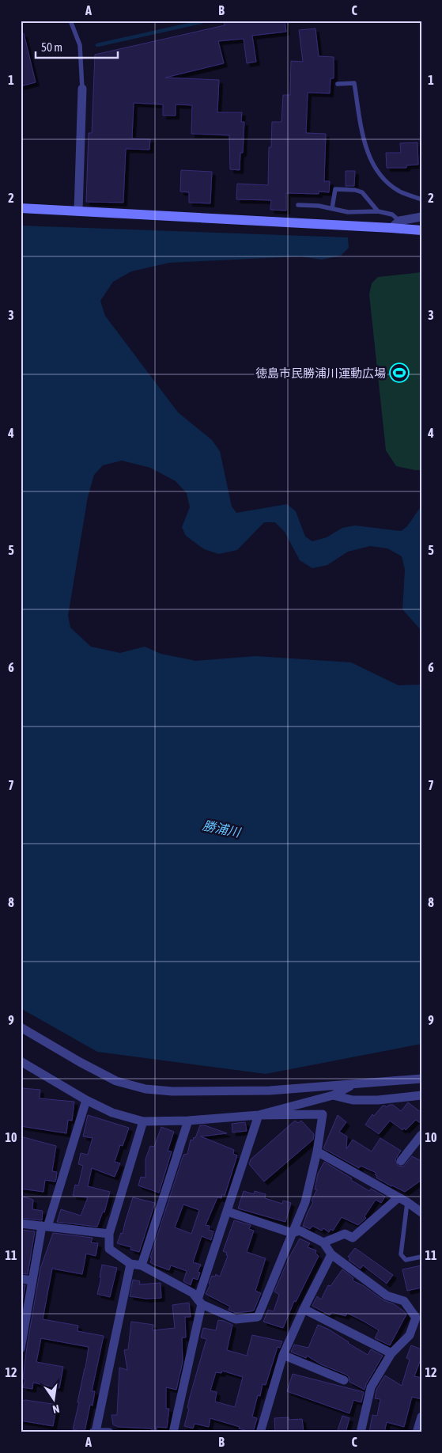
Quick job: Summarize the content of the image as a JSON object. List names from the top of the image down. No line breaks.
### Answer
{"water":["勝浦川"],"places":{"sports":["徳島市民勝浦川運動広場"]},"scale_bar":"50 m","north":"bottom","grid":{"columns":["A","B","C"],"rows":["1","2","3","4","5","6","7","8","9","10","11","12"]}}
